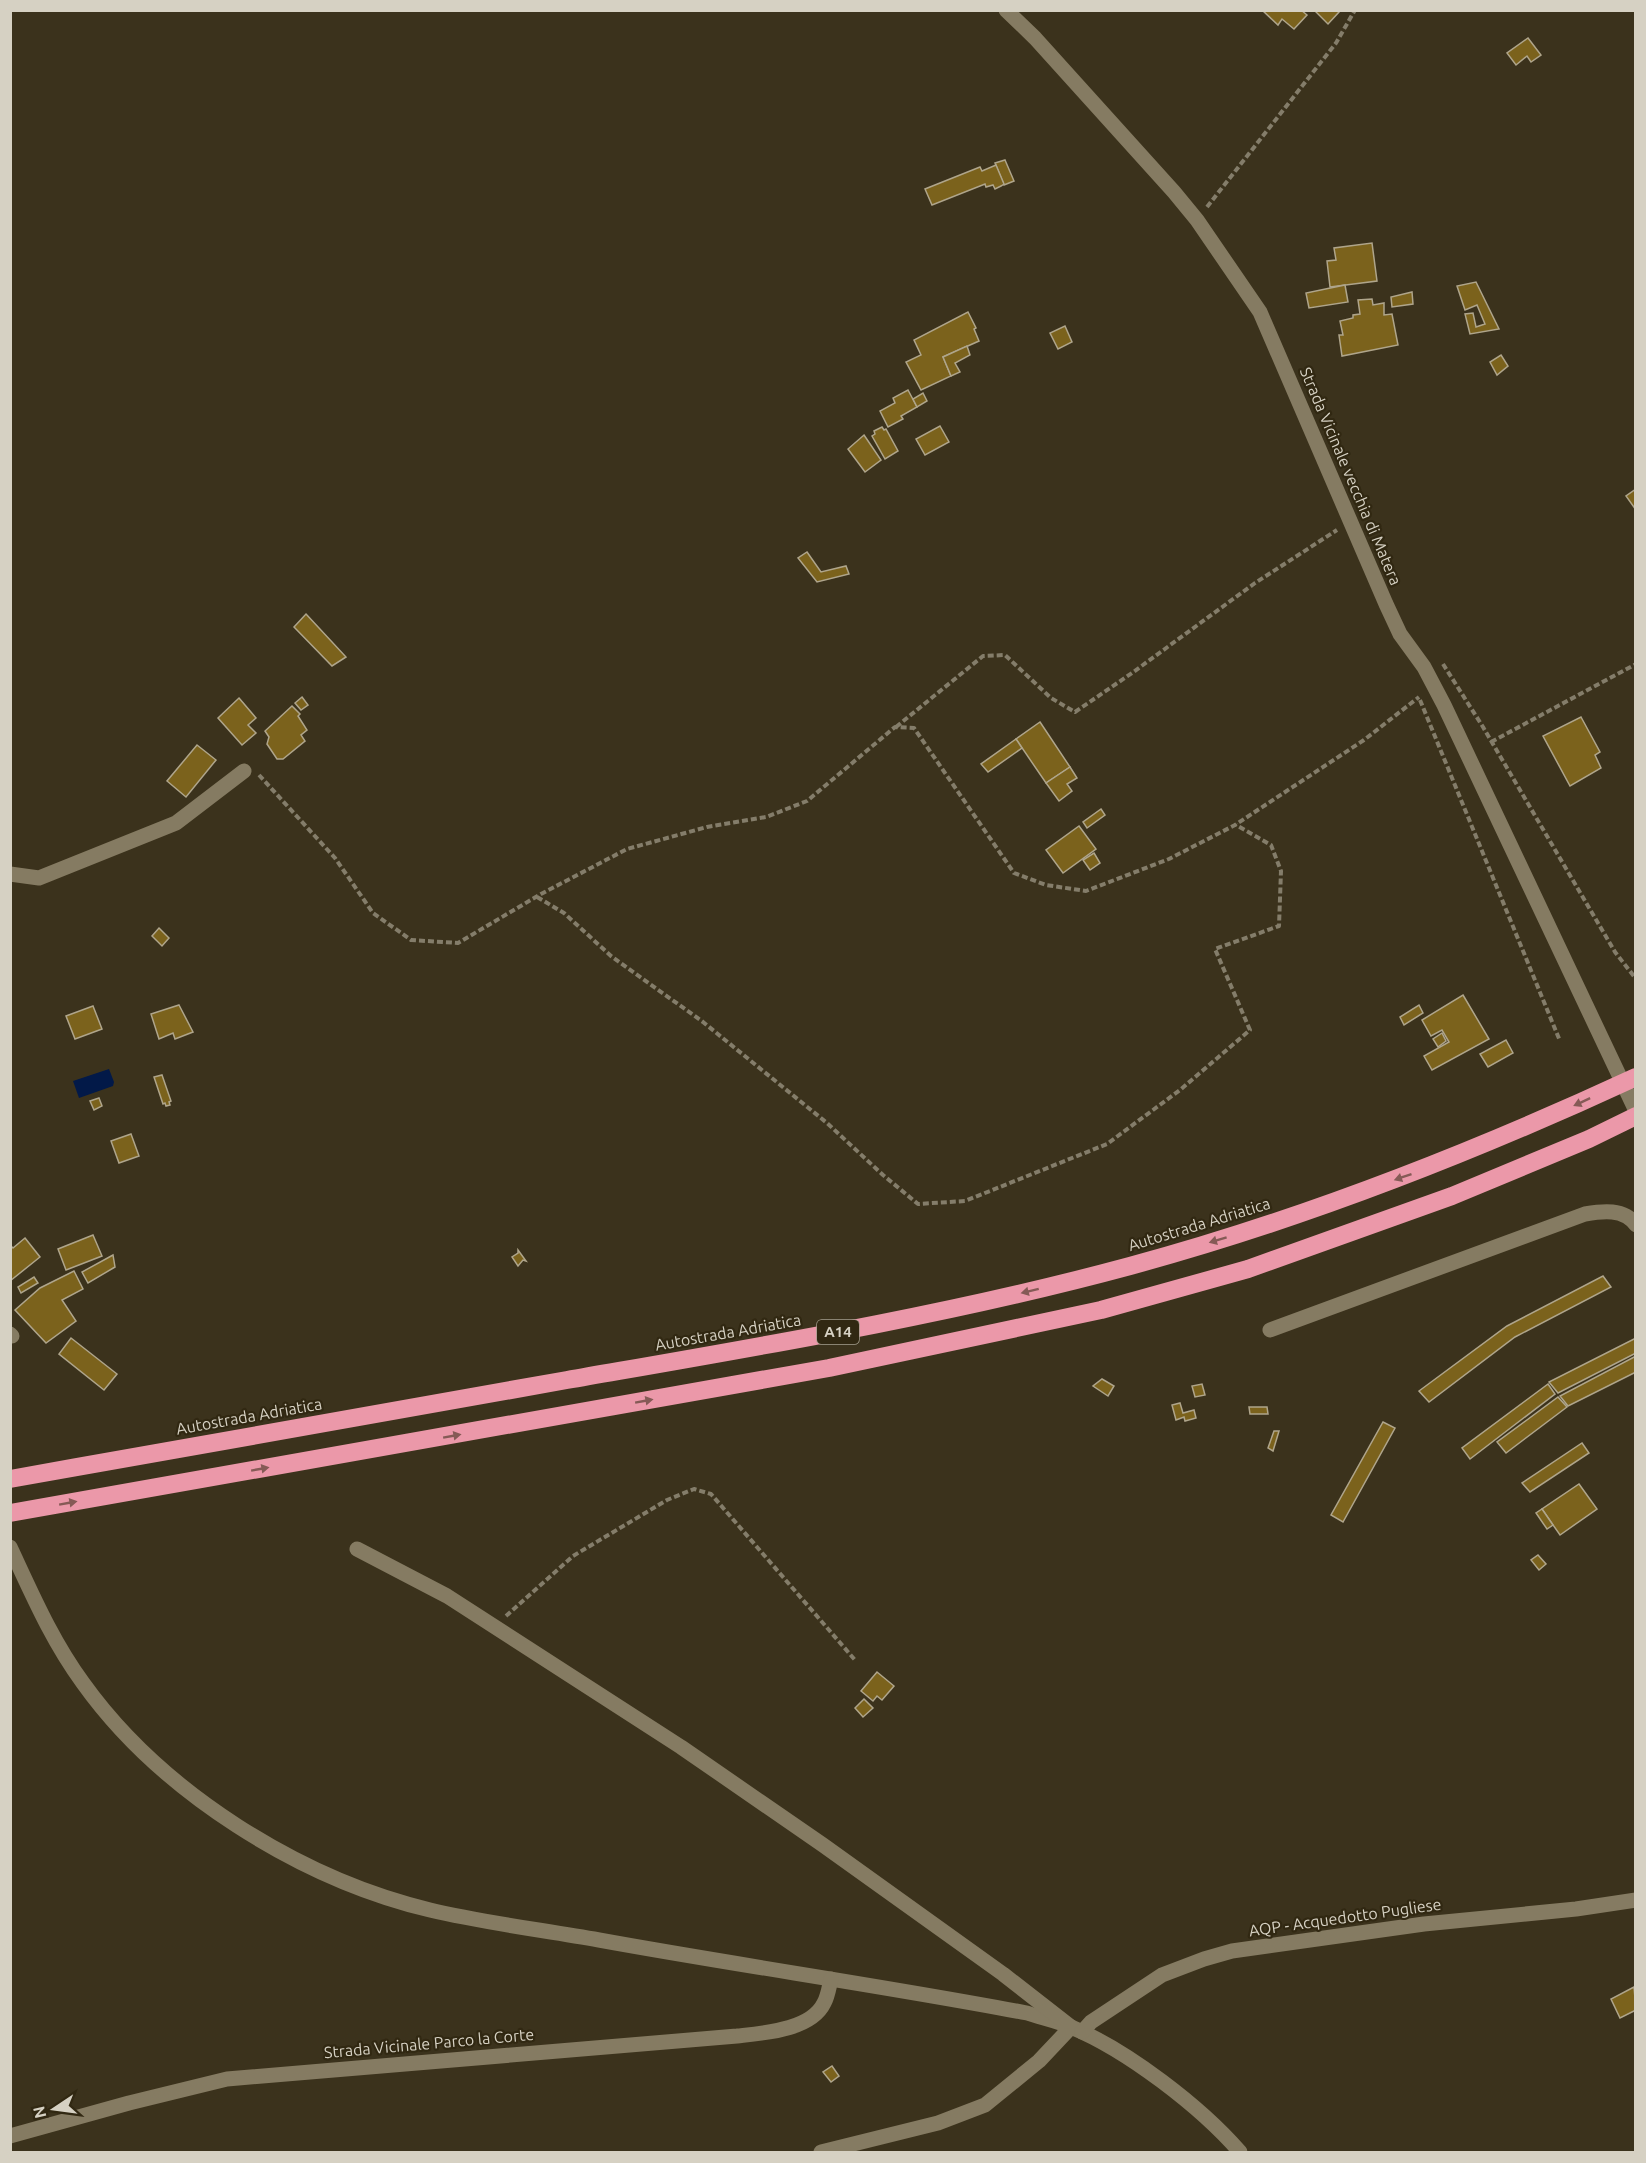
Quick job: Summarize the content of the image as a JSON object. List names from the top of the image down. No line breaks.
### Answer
{"streets":{"highway":["Autostrada Adriatica","A14"],"street":["Strada Vicinale vecchia di Matera","AQP - Acquedotto Pugliese","Strada Vicinale Parco la Corte"]},"north":"left"}
